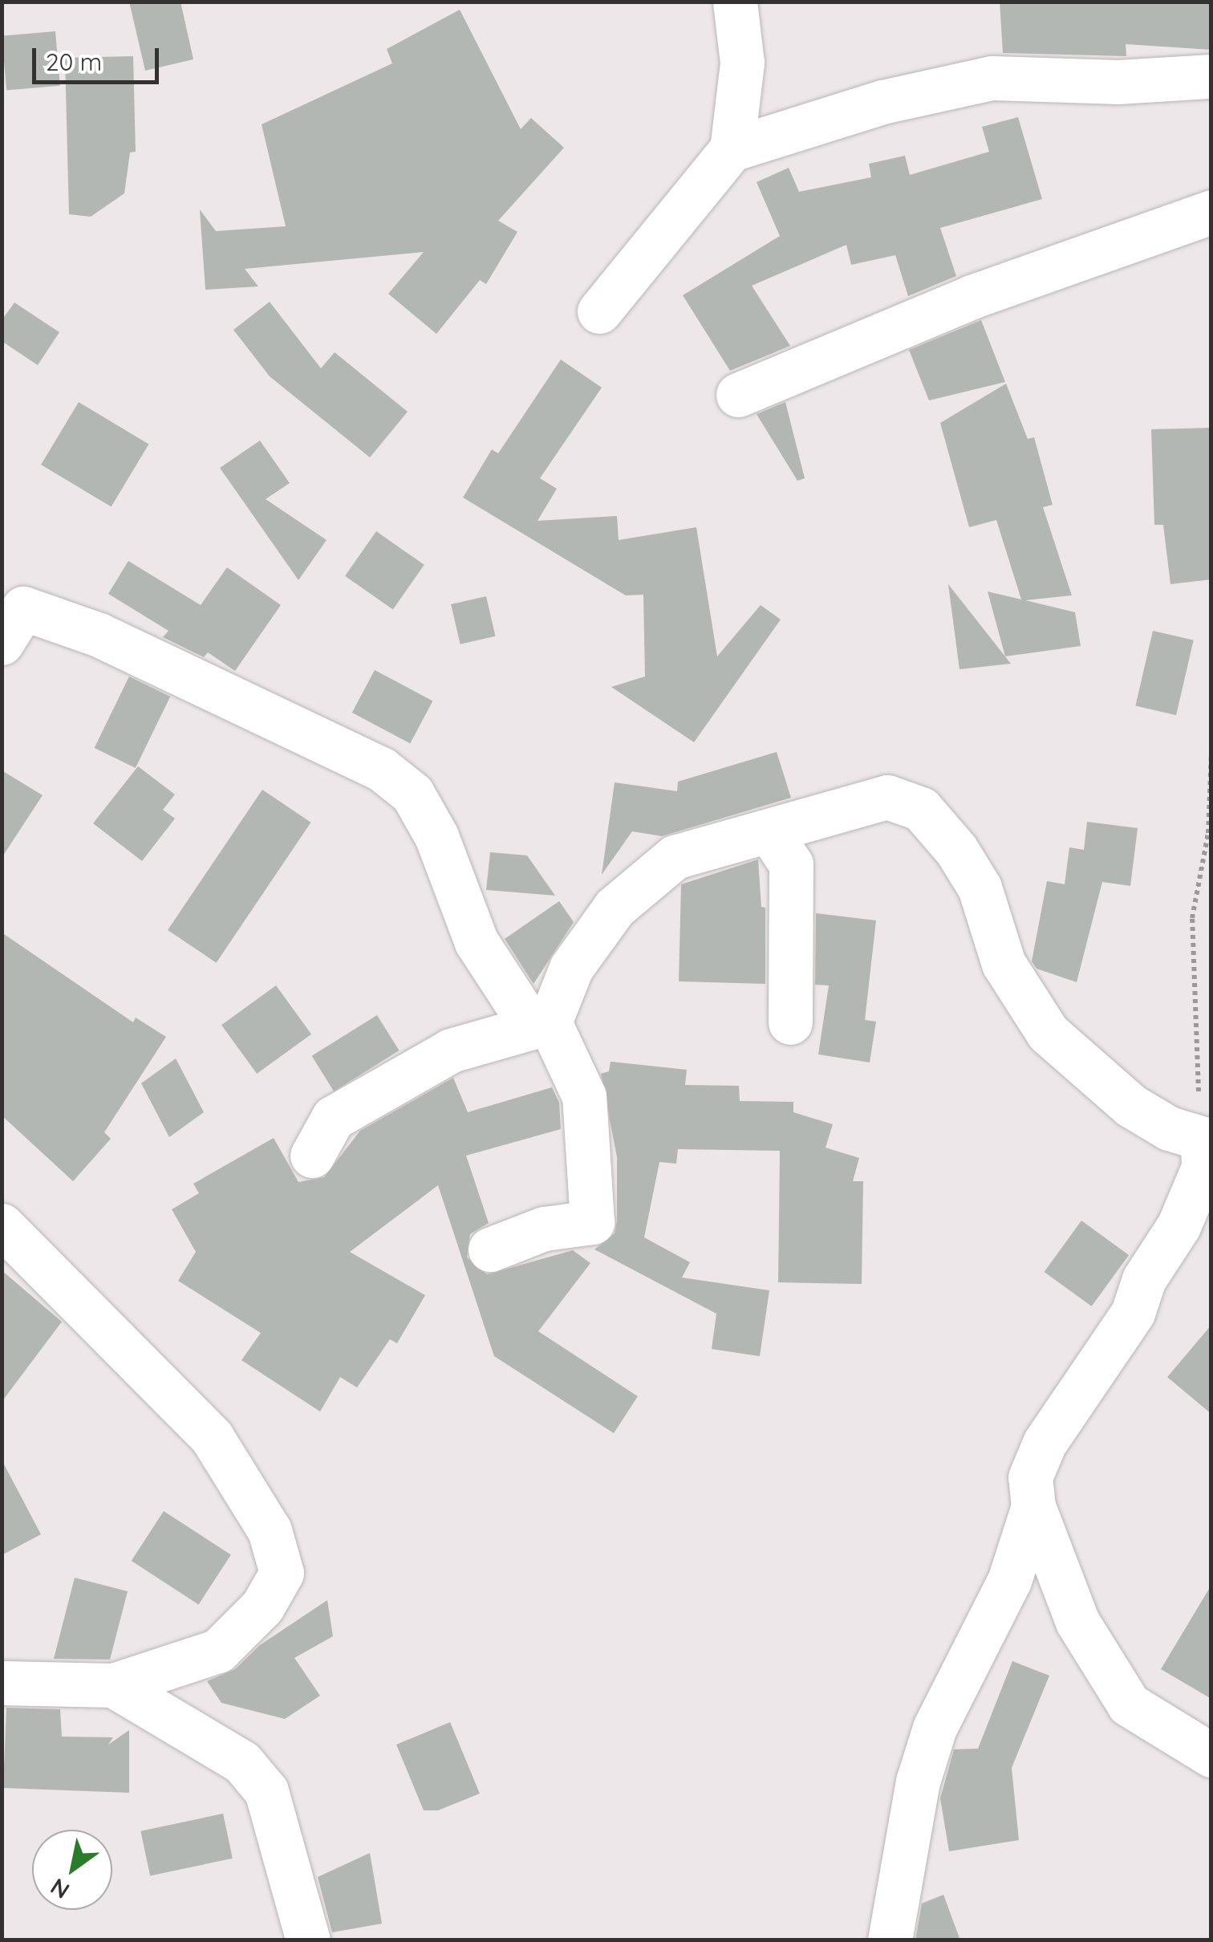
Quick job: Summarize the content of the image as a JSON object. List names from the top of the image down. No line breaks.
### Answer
{"scale_bar":"20 m","north":"bottom left"}
